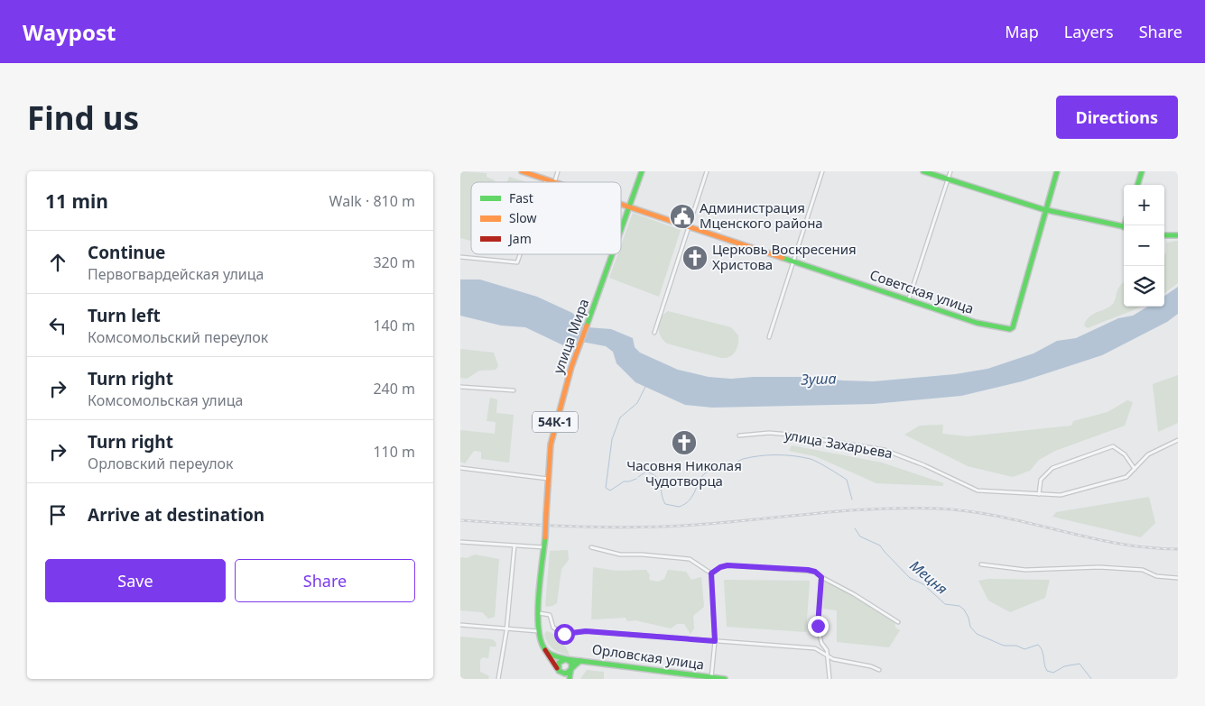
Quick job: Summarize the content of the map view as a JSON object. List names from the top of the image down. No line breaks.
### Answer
{"streets":{"main road":["Советская улица","улица Мира","54К-1","Орловская улица"],"street":["улица Захарьева"]},"crossings":[["Советская улица","улица Мира"],["улица Мира","54К-1"],["54К-1","Орловская улица"]],"water":["Зуша","Мецня"],"places":{"public building":["Администрация Мценского района"],"church":["Церковь Воскресения Христова","Часовня Николая Чудотворца"]},"legend":["Fast","Slow","Jam"],"page":{"header":"Waypost","nav":["Map","Layers","Share"],"buttons":["Directions",["Save","Share"]],"title":"Find us","heading":["11 min","Walk · 810 m"],"map_buttons":["+","−"],"list":[["Continue","Первогвардейская улица","320 m"],["Turn left","Комсомольский переулок","140 m"],["Turn right","Комсомольская улица","240 m"],["Turn right","Орловский переулок","110 m"],"Arrive at destination"]}}
